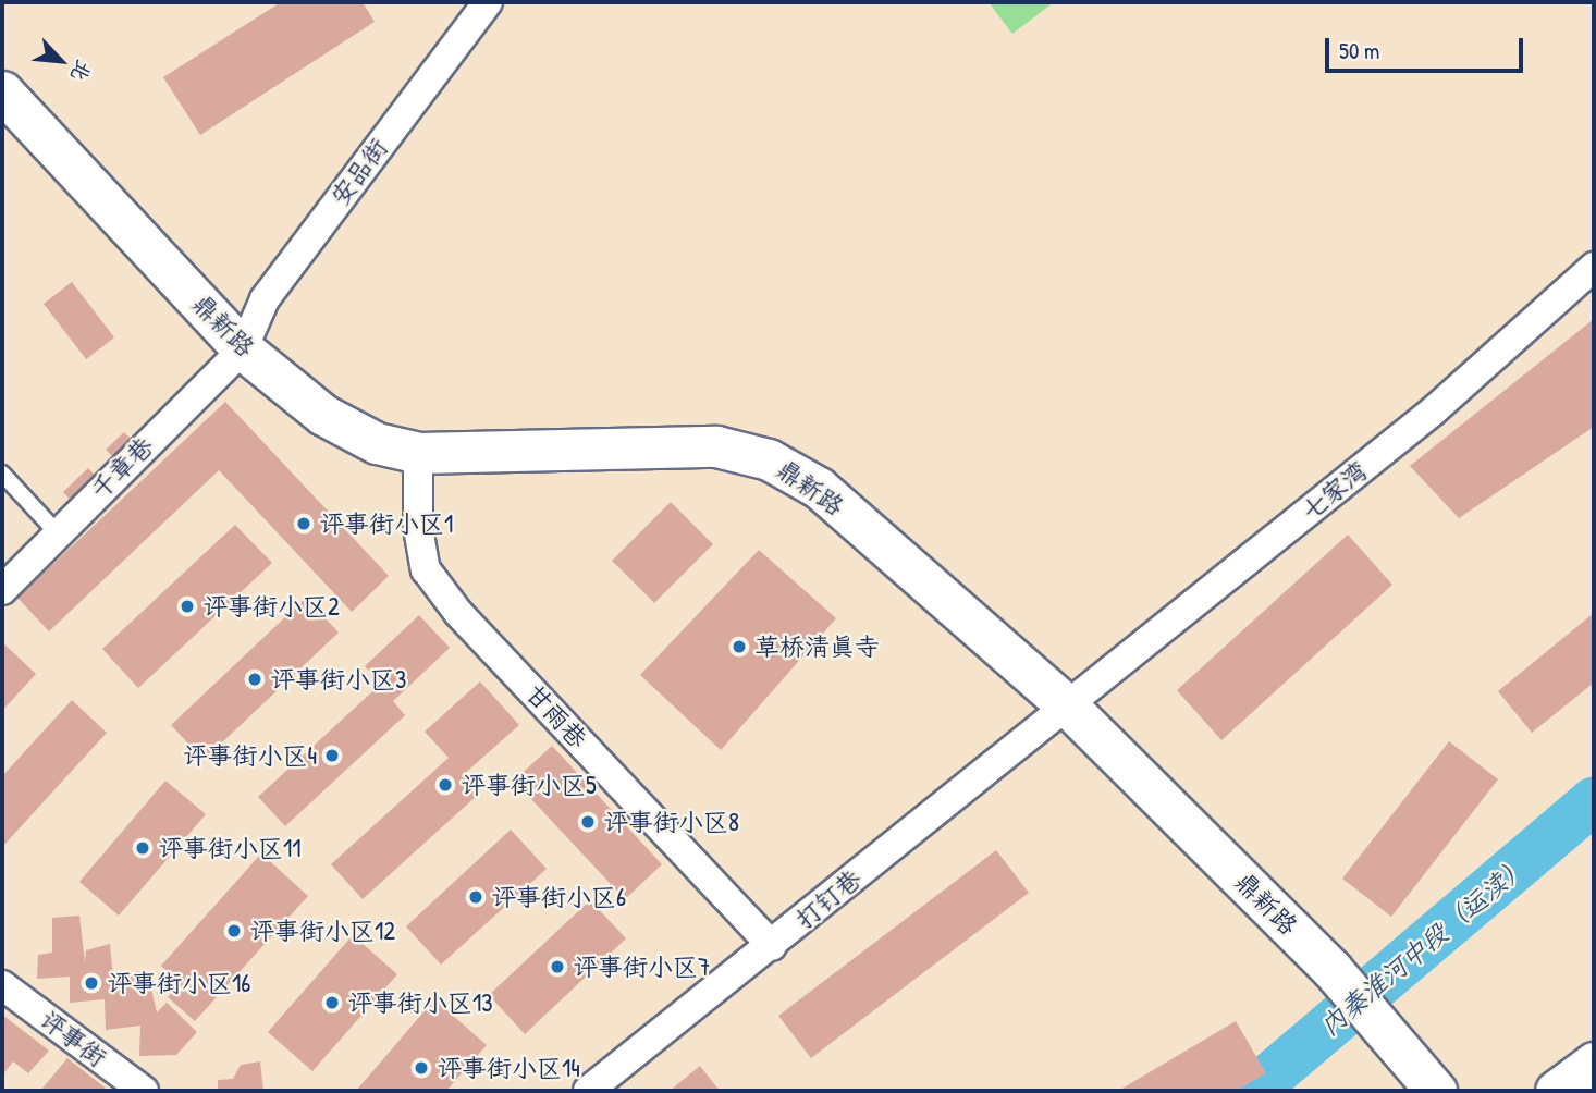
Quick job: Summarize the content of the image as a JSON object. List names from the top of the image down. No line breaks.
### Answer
{"streets":{"street":["安品街","鼎新路","千章巷","七家湾","甘雨巷","打钉巷","评事街"]},"crossings":[["安品街","鼎新路"],["安品街","千章巷"],["鼎新路","千章巷"],["鼎新路","七家湾"],["鼎新路","甘雨巷"],["鼎新路","打钉巷"],["七家湾","打钉巷"],["甘雨巷","打钉巷"]],"water":["内秦淮河中段（运渎）"],"places":["评事街小区1","评事街小区2","草桥清真寺","评事街小区3","评事街小区4","评事街小区5","评事街小区8","评事街小区11","评事街小区6","评事街小区12","评事街小区7","评事街小区16","评事街小区13","评事街小区14"],"scale_bar":"50 m","north":"bottom right"}
